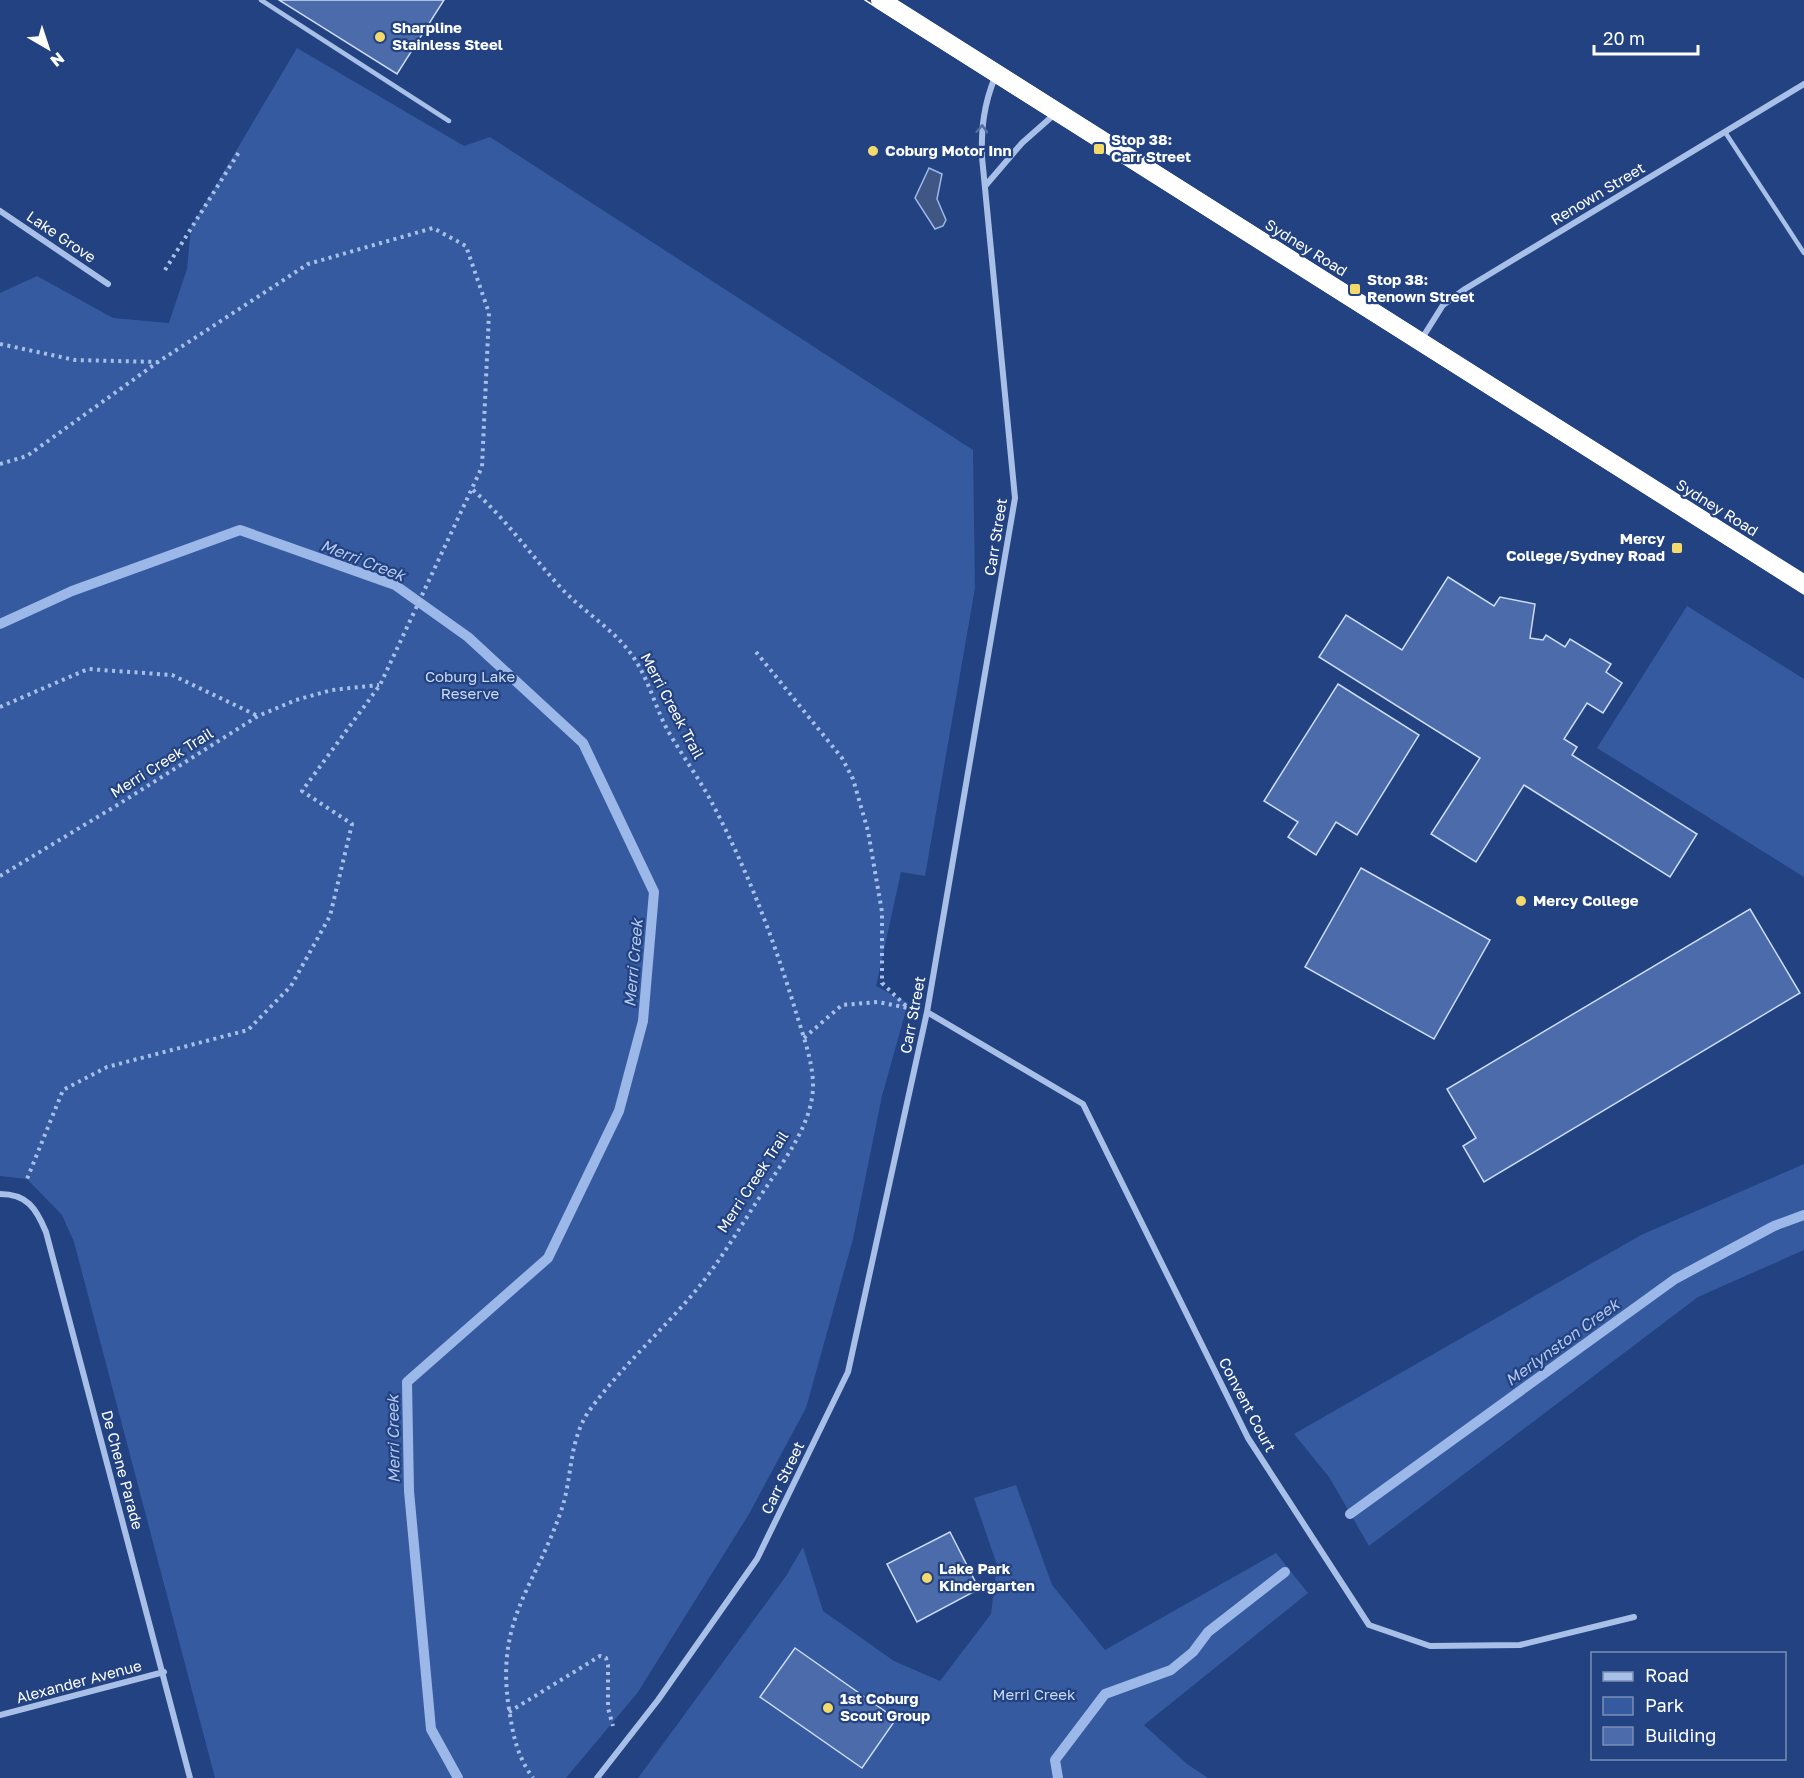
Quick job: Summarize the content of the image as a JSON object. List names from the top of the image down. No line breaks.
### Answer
{"streets":{"highway":["Sydney Road"],"street":["Renown Street","Lake Grove","Carr Street","Convent Court","De Chene Parade","Alexander Avenue"],"path":["Merri Creek Trail"]},"crossings":[["Renown Street","Sydney Road"],["Sydney Road","Carr Street"],["Carr Street","Convent Court"],["De Chene Parade","Alexander Avenue"]],"water":["Merri Creek","Merlynston Creek"],"parks":["Coburg Lake Reserve","Merri Creek"],"places":{"other":["Sharpline Stainless Steel","Coburg Motor Inn","Mercy College","Lake Park Kindergarten","1st Coburg Scout Group"],"transit":["Stop 38: Carr Street","Stop 38: Renown Street","Mercy College/Sydney Road"]},"legend":["Road","Park","Building"],"scale_bar":"20 m","north":"bottom right"}
